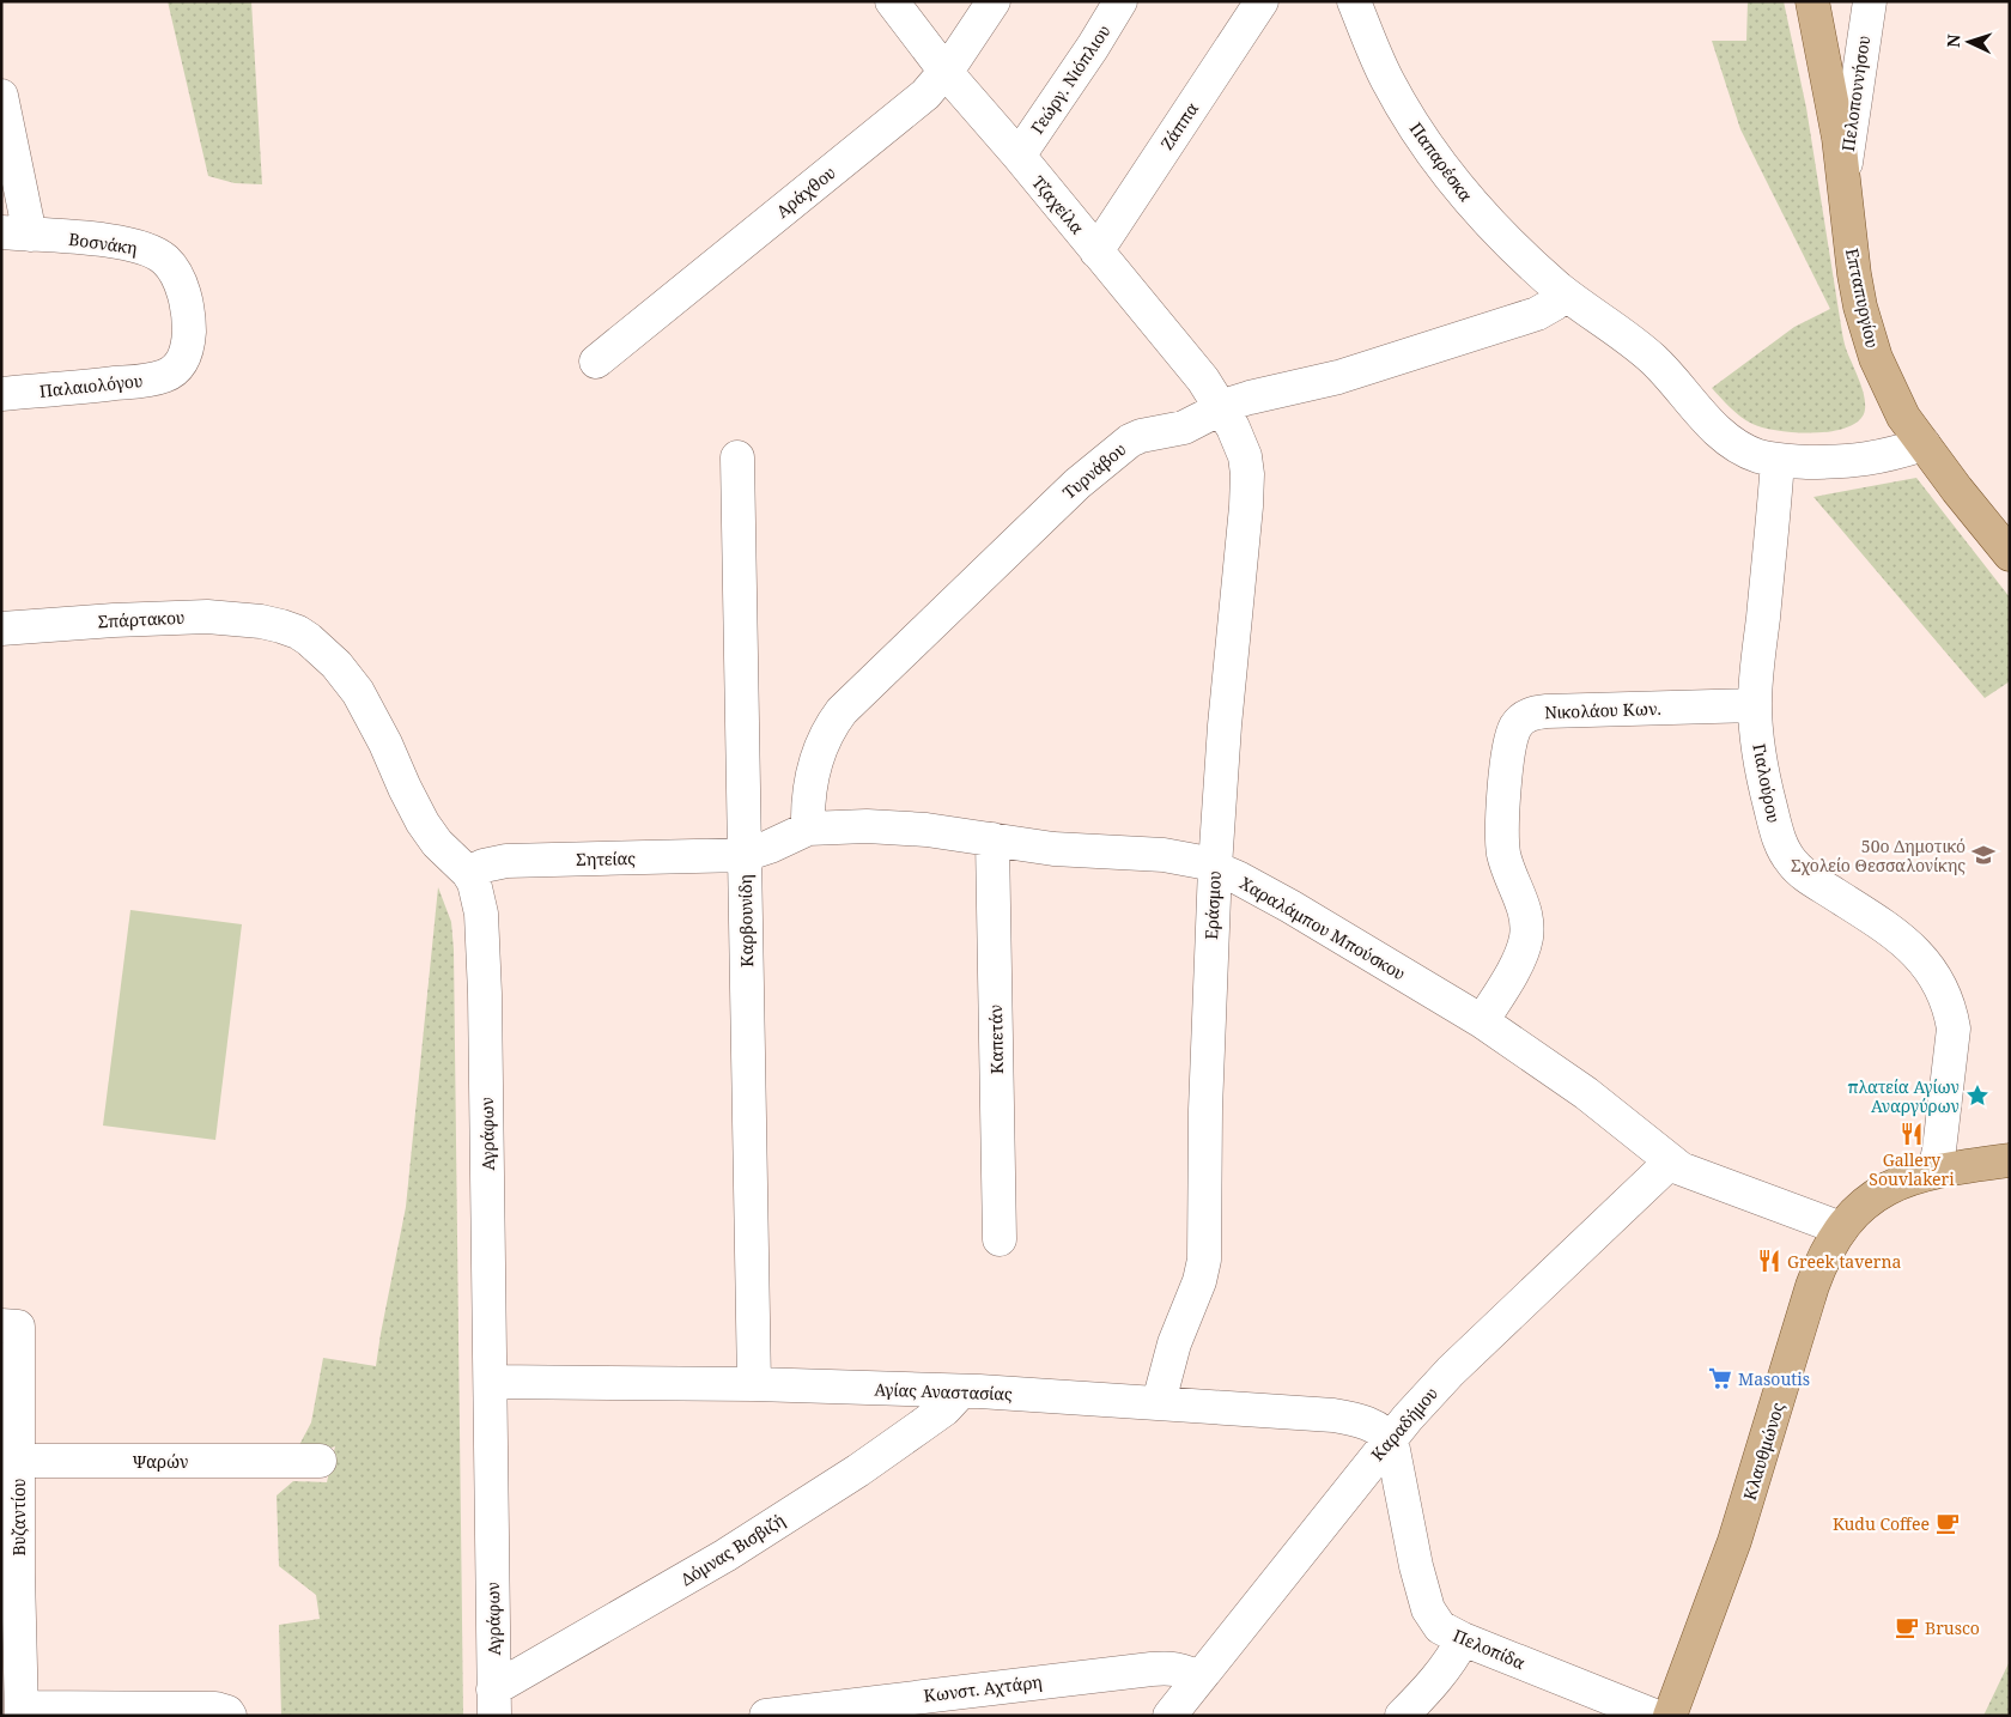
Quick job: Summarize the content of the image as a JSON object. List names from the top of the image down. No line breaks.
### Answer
{"streets":{"main road":["Επταπυργίου","Κλαυθμώνος"],"street":["Γεώργ. Νιόπλιου","Πελοποννήσου","Ζάππα","Παπαρέσκα","Αράχθου","Τζαχείλα","Βοσνάκη","Παλαιολόγου","Τυρνάβου","Σπάρτακου","Νικολάου Κων.","Γιαλούρου","Σητείας","Εράσμου","Καρβουνίδη","Χαραλάμπου Μπούσκου","Καπετάν","Αγράφων","Αγίας Αναστασίας","Καραδήμου","Ψαρών","Βυζαντίου","Δόμνας Βισβιζή","Πελοπίδα","Κωνστ. Αχτάρη"]},"crossings":[["Γεώργ. Νιόπλιου","Τζαχείλα"],["Πελοποννήσου","Επταπυργίου"],["Ζάππα","Τζαχείλα"],["Παπαρέσκα","Επταπυργίου"],["Παπαρέσκα","Τυρνάβου"],["Παπαρέσκα","Γιαλούρου"],["Αράχθου","Τζαχείλα"],["Τζαχείλα","Τυρνάβου"],["Τζαχείλα","Εράσμου"],["Βοσνάκη","Παλαιολόγου"],["Τυρνάβου","Εράσμου"],["Τυρνάβου","Χαραλάμπου Μπούσκου"],["Σπάρτακου","Αγράφων"],["Νικολάου Κων.","Γιαλούρου"],["Νικολάου Κων.","Χαραλάμπου Μπούσκου"],["Γιαλούρου","Κλαυθμώνος"],["Σητείας","Καρβουνίδη"],["Σητείας","Χαραλάμπου Μπούσκου"],["Σητείας","Αγράφων"],["Εράσμου","Χαραλάμπου Μπούσκου"],["Εράσμου","Αγίας Αναστασίας"],["Καρβουνίδη","Χαραλάμπου Μπούσκου"],["Καρβουνίδη","Αγίας Αναστασίας"],["Χαραλάμπου Μπούσκου","Καπετάν"],["Χαραλάμπου Μπούσκου","Καραδήμου"],["Χαραλάμπου Μπούσκου","Κλαυθμώνος"],["Αγράφων","Αγίας Αναστασίας"],["Αγράφων","Δόμνας Βισβιζή"],["Αγίας Αναστασίας","Καραδήμου"],["Αγίας Αναστασίας","Δόμνας Βισβιζή"],["Αγίας Αναστασίας","Πελοπίδα"],["Καραδήμου","Πελοπίδα"],["Καραδήμου","Κωνστ. Αχτάρη"],["Ψαρών","Βυζαντίου"]],"places":{"school or university":["50ο Δημοτικό Σχολείο Θεσσαλονίκης"],"place":["πλατεία Αγίων Αναργύρων"],"restaurant":["Gallery Souvlakeri","Greek taverna"],"supermarket":["Masoutis"],"cafe":["Kudu Coffee","Brusco"]},"north":"left"}
